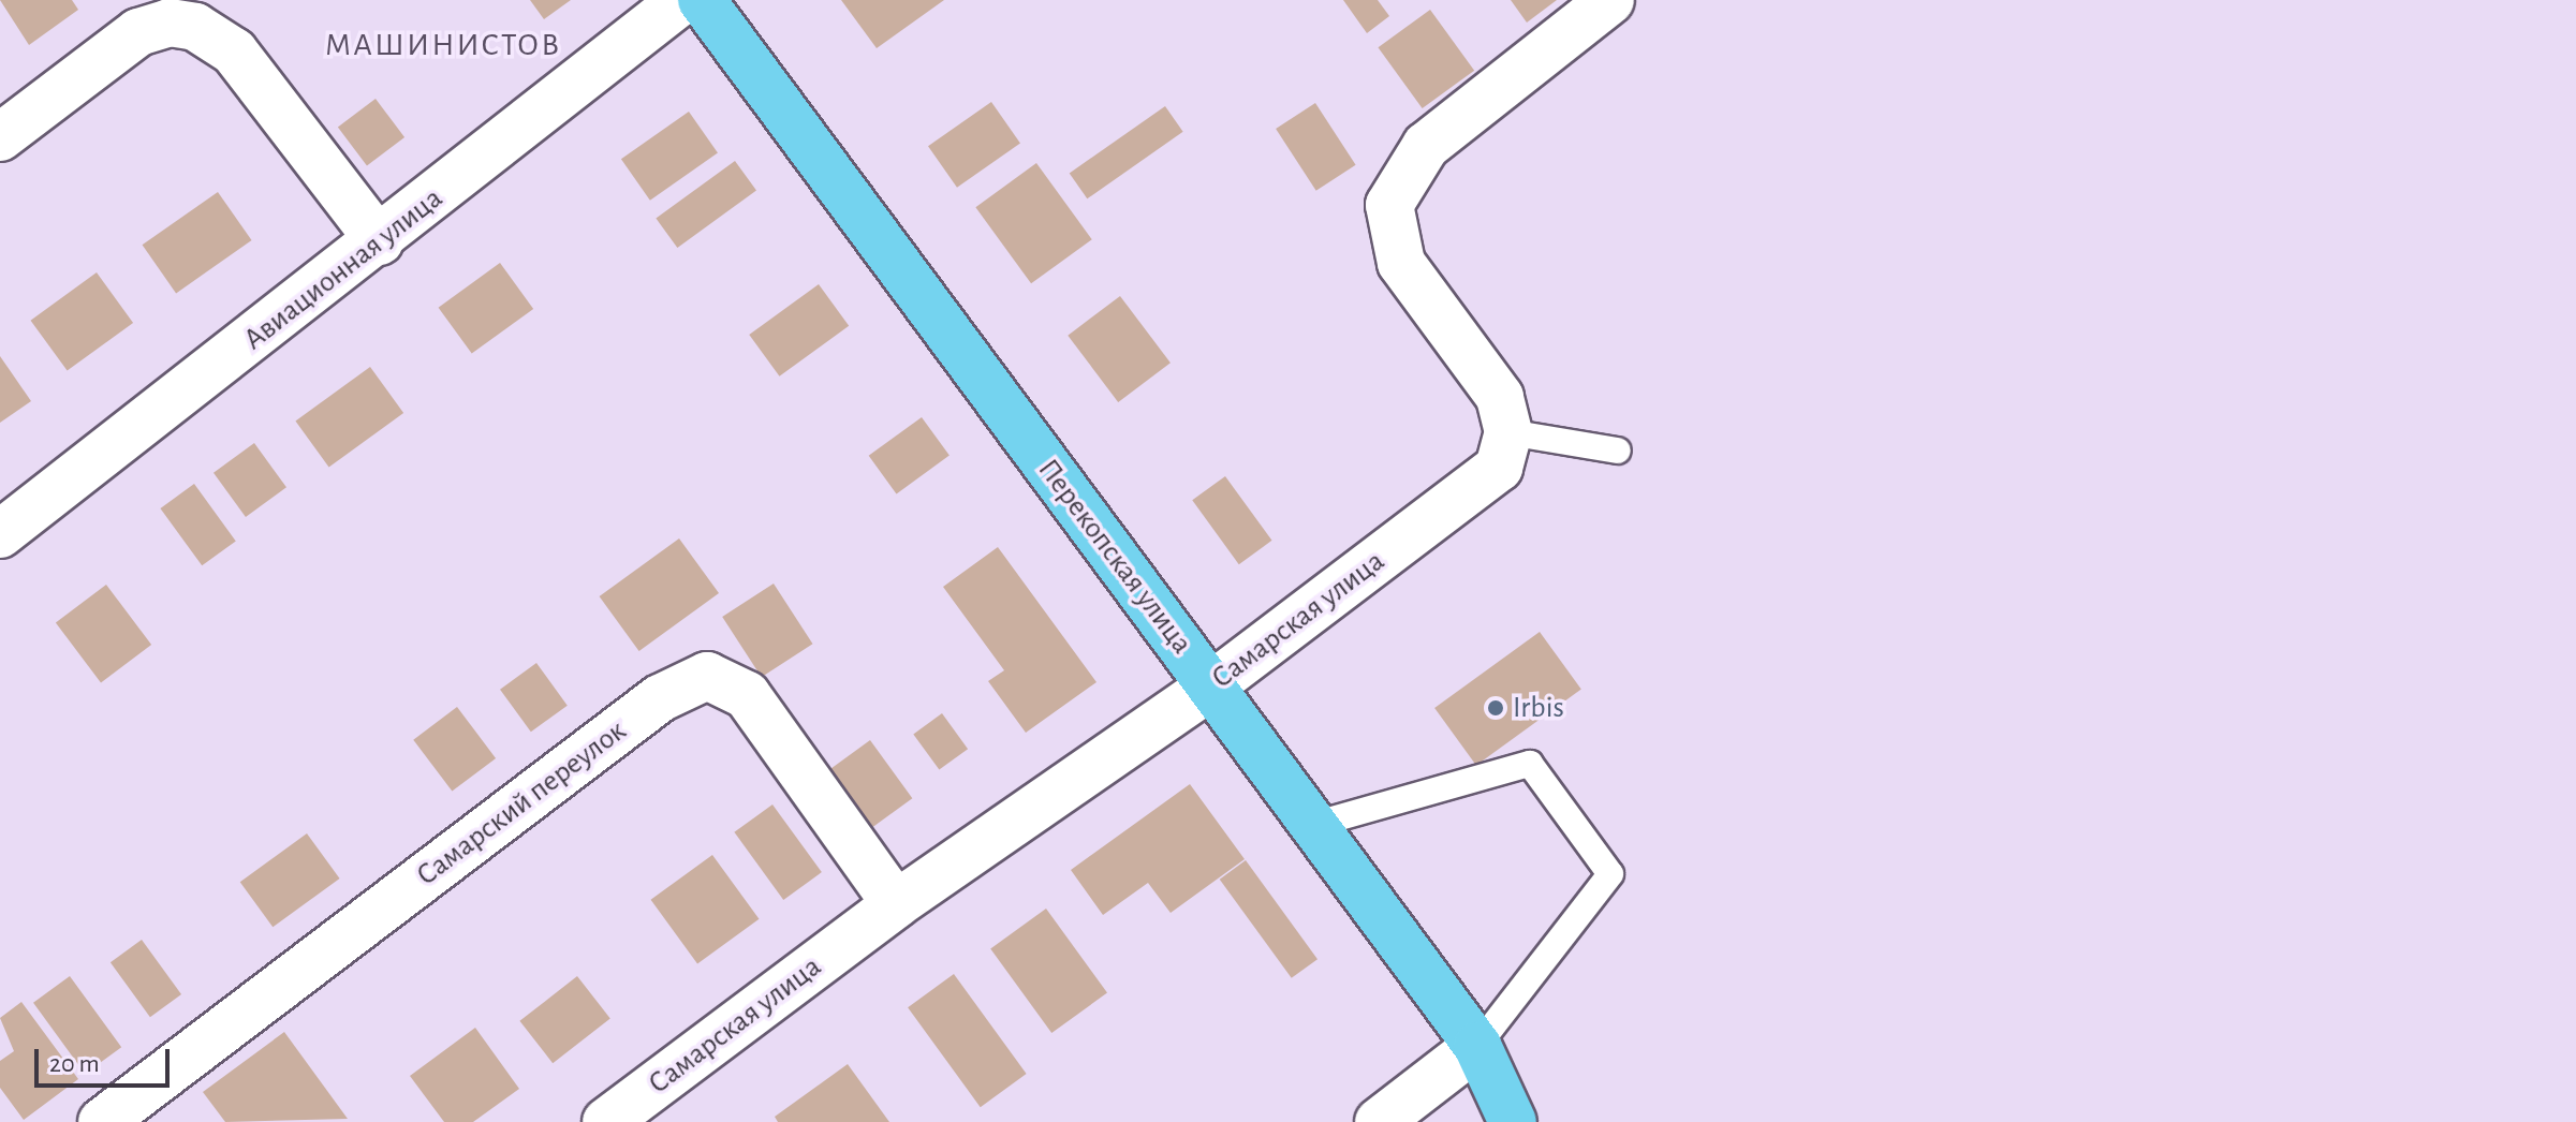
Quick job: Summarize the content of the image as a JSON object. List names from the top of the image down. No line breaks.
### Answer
{"streets":{"main road":["Перекопская улица"],"street":["Авиационная улица","Самарская улица","Самарский переулок"]},"crossings":[["Перекопская улица","Самарская улица"],["Самарская улица","Самарский переулок"]],"districts":["МАШИНИСТОВ"],"places":["Irbis"],"scale_bar":"20 m"}
